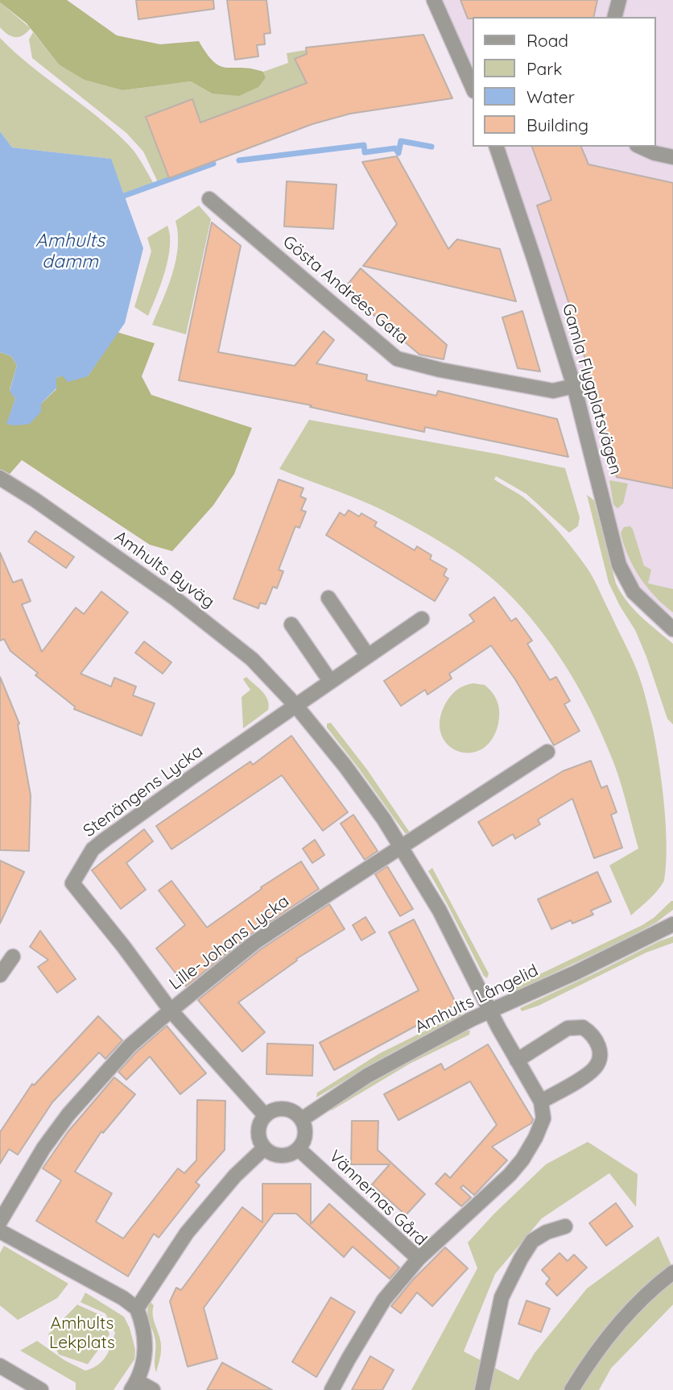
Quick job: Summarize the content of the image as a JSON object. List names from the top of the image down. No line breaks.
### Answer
{"streets":{"street":["Gösta Andrées Gata","Gamla Flygplatsvägen","Amhults Byväg","Stenängens Lycka","Lille-Johans Lycka","Amhults Långelid","Vännernas Gård"]},"crossings":[["Gösta Andrées Gata","Gamla Flygplatsvägen"],["Amhults Byväg","Stenängens Lycka"],["Amhults Byväg","Lille-Johans Lycka"],["Amhults Byväg","Amhults Långelid"],["Stenängens Lycka","Lille-Johans Lycka"],["Lille-Johans Lycka","Amhults Långelid"],["Lille-Johans Lycka","Vännernas Gård"],["Amhults Långelid","Vännernas Gård"]],"water":["Amhults damm"],"parks":["Amhults Lekplats"],"legend":["Road","Park","Water","Building"]}
